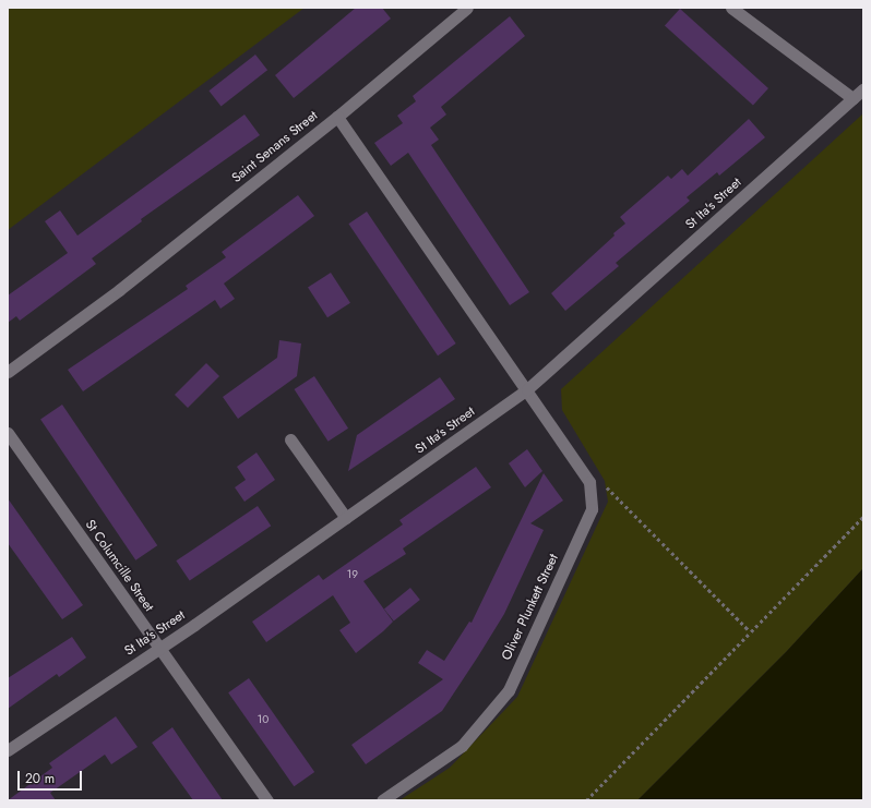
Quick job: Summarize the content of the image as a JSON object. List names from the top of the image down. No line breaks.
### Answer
{"streets":{"street":["Saint Senans Street","St Ita's Street","St Columcille Street","Oliver Plunkett Street"]},"crossings":[["Saint Senans Street","St Ita's Street"],["Saint Senans Street","Oliver Plunkett Street"],["St Ita's Street","St Columcille Street"],["St Ita's Street","Oliver Plunkett Street"]],"house_numbers":["19","10"],"scale_bar":"20 m"}
